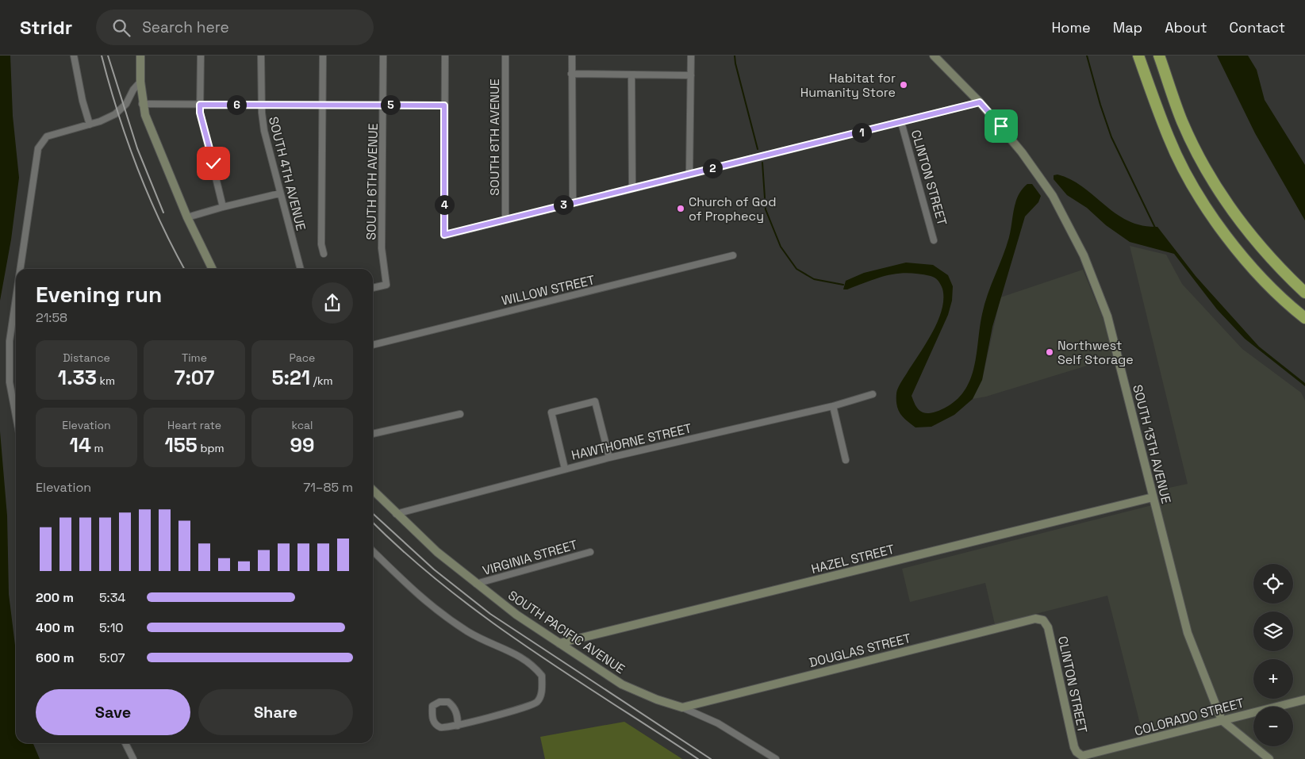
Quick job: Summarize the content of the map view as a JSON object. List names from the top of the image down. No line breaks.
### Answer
{"streets":{"street":["SOUTH 8TH AVENUE","SOUTH 4TH AVENUE","CLINTON STREET","SOUTH 6TH AVENUE","WILLOW STREET","HAWTHORNE STREET","SOUTH 13TH AVENUE","VIRGINIA STREET","HAZEL STREET","SOUTH PACIFIC AVENUE","DOUGLAS STREET","COLORADO STREET"]},"crossings":[["CLINTON STREET","DOUGLAS STREET"],["CLINTON STREET","COLORADO STREET"],["HAWTHORNE STREET","SOUTH PACIFIC AVENUE"],["SOUTH 13TH AVENUE","HAZEL STREET"],["SOUTH 13TH AVENUE","COLORADO STREET"],["VIRGINIA STREET","SOUTH PACIFIC AVENUE"],["HAZEL STREET","SOUTH PACIFIC AVENUE"],["SOUTH PACIFIC AVENUE","DOUGLAS STREET"]],"places":["Habitat for Humanity Store","Church of God of Prophecy","Northwest Self Storage"],"page":{"header":"Stridr","search":"Search here","nav":["Home","Map","About","Contact"],"pins":["5","6","1","2","3","4"],"heading":["Evening run","21:58"],"stats":[["Distance","1.33 km"],["Time","7:07"],["Pace","5:21 /km"],["Elevation","14 m"],["Heart rate","155 bpm"],["kcal","99"]],"chart":["Elevation","71–85 m"],"map_buttons":["+","−"],"list":[{"name":"200 m","note":"5:34"},{"name":"400 m","note":"5:10"},{"name":"600 m","note":"5:07"}],"buttons":["Save","Share"]}}
